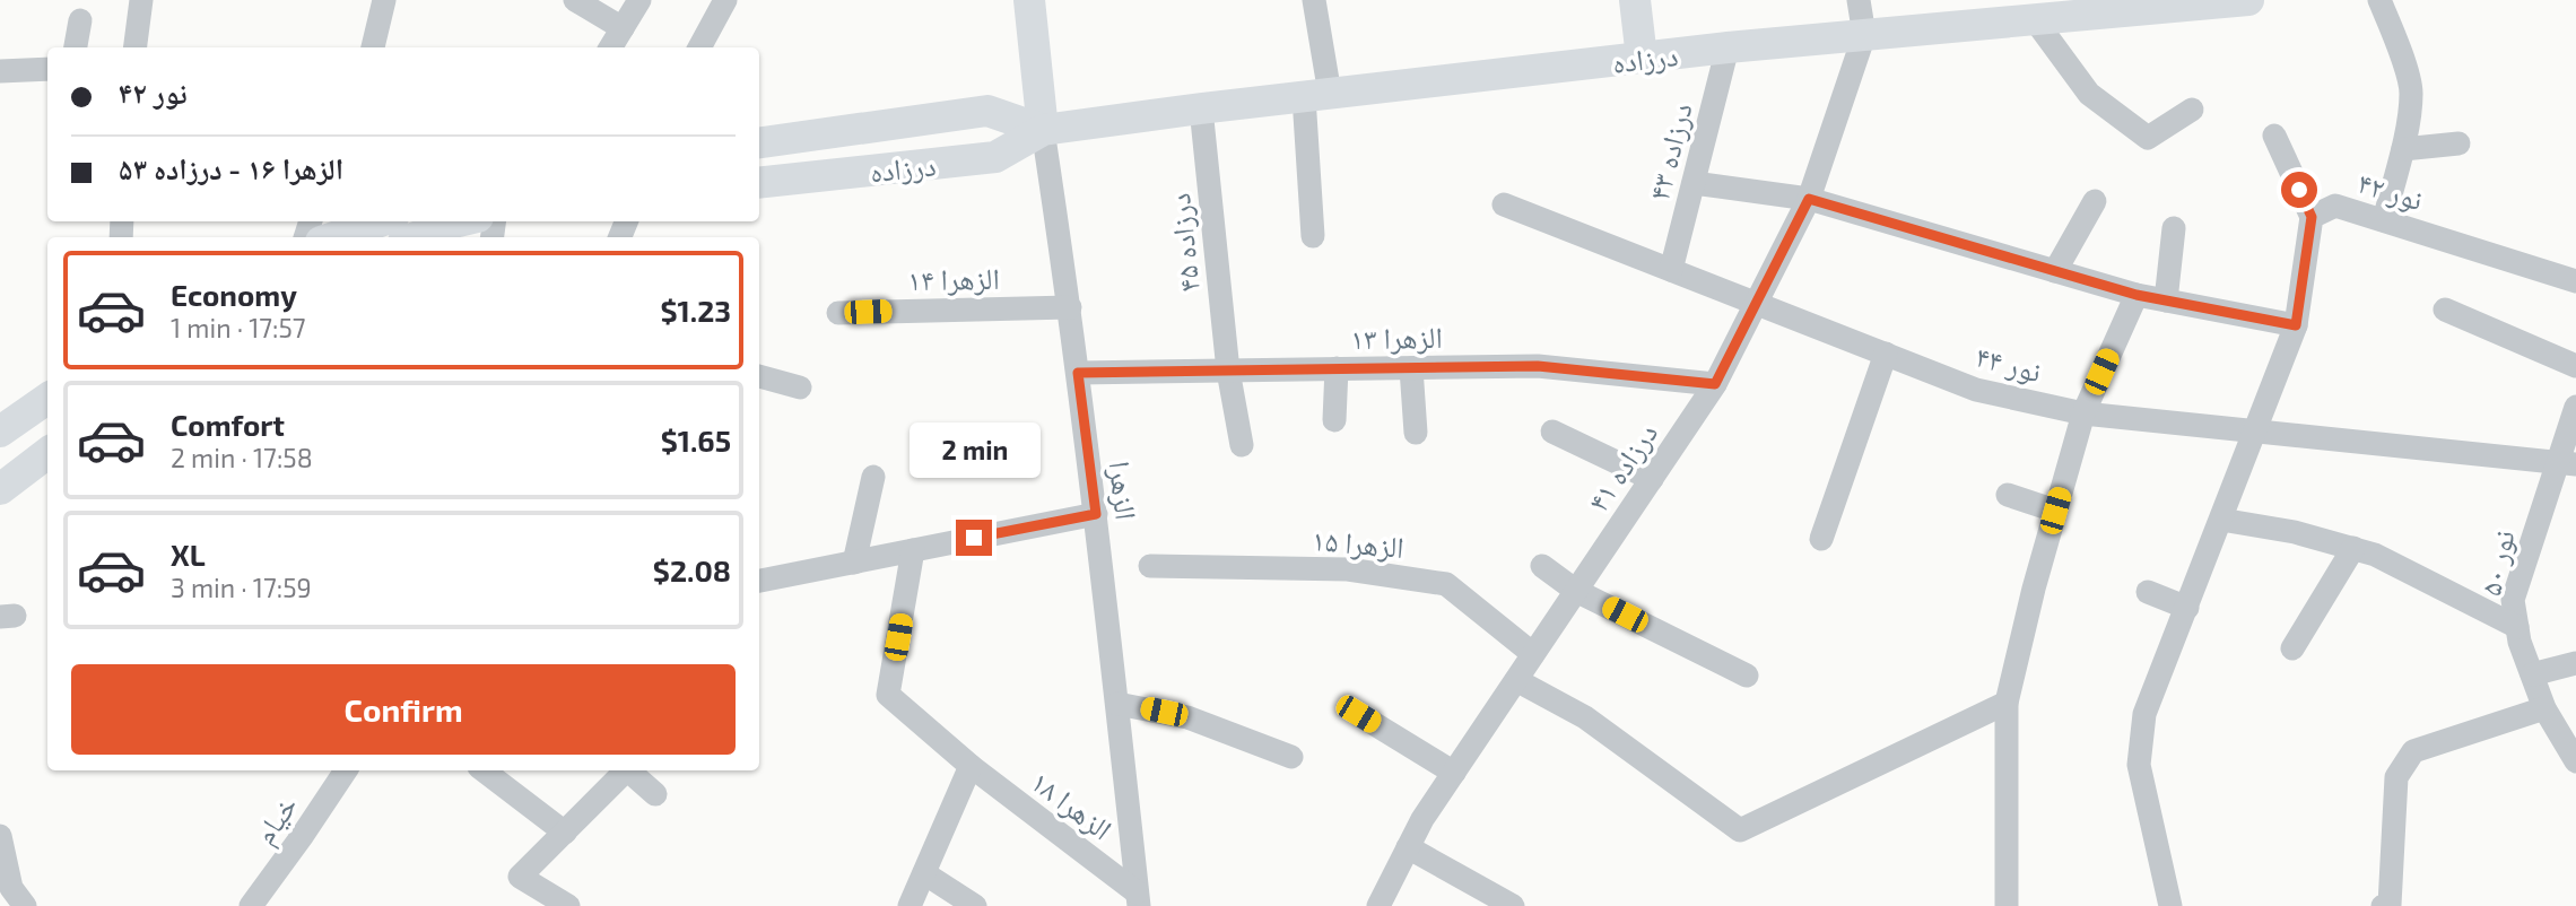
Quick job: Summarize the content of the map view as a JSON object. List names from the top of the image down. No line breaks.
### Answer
{"streets":{"main road":["درزاده"],"street":["درزاده ۴۳","نور ۴۲","درزاده ۴۵","الزهرا ۱۴","الزهرا ۱۳","نور ۴۴","درزاده ۴۱","الزهرا","الزهرا ۱۵","نور ۵۰","الزهرا ۱۸","خیام"]},"crossings":[["درزاده","درزاده ۴۳"],["درزاده","درزاده ۴۵"],["درزاده","درزاده ۴۱"],["درزاده","الزهرا"],["درزاده ۴۳","نور ۴۴"],["درزاده ۴۵","الزهرا ۱۳"],["الزهرا ۱۴","الزهرا"],["الزهرا ۱۳","درزاده ۴۱"],["الزهرا ۱۳","الزهرا"],["نور ۴۴","درزاده ۴۱"],["نور ۴۴","نور ۵۰"],["درزاده ۴۱","الزهرا ۱۵"],["الزهرا","الزهرا ۱۸"]],"page":{"banner":["نور ۴۲","الزهرا ۱۶ - درزاده ۵۳"],"list":[{"name":"Economy","note":"1 min · 17:57","value":"$1.23"},{"name":"Comfort","note":"2 min · 17:58","value":"$1.65"},{"name":"XL","note":"3 min · 17:59","value":"$2.08"}],"bubble":"2 min","buttons":"Confirm"}}
